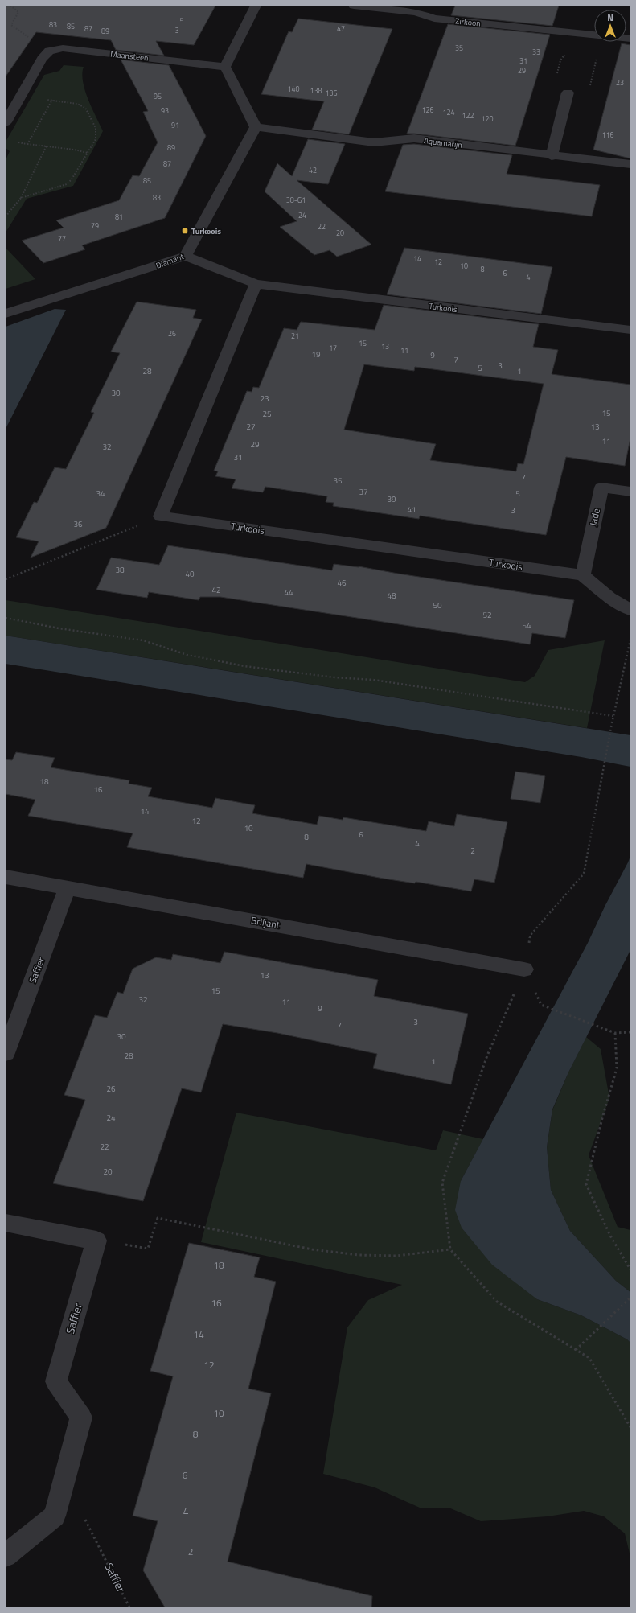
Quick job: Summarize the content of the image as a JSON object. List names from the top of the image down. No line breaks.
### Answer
{"streets":{"street":["Zirkoon","Maansteen","Aquamarijn","Diamant","Turkoois","Jade","Briljant","Saffier"]},"crossings":[["Aquamarijn","Diamant"],["Diamant","Turkoois"],["Turkoois","Jade"],["Briljant","Saffier"]],"places":{"transit":["Turkoois"]},"house_numbers":["5","83","85","87","47","3","89","35","33","31","29","23","140","138","136","95","126","93","124","122","120","91","116","89","87","42","85","83","38-G1","24","81","79","22","20","77","14","12","10","8","6","4","26","21","15","13","17","11","19","9","7","3","5","28","1","30","23","15","25","27","13","11","29","32","31","7","35","37","34","5","39","41","3","36","38","40","46","42","44","48","50","52","54","18","16","14","12","10","6","8","4","2","13","15","32","11","9","3","7","30","28","1","26","24","22","20","18","16","14","12","10","8","6","4","2"],"north":"top"}
